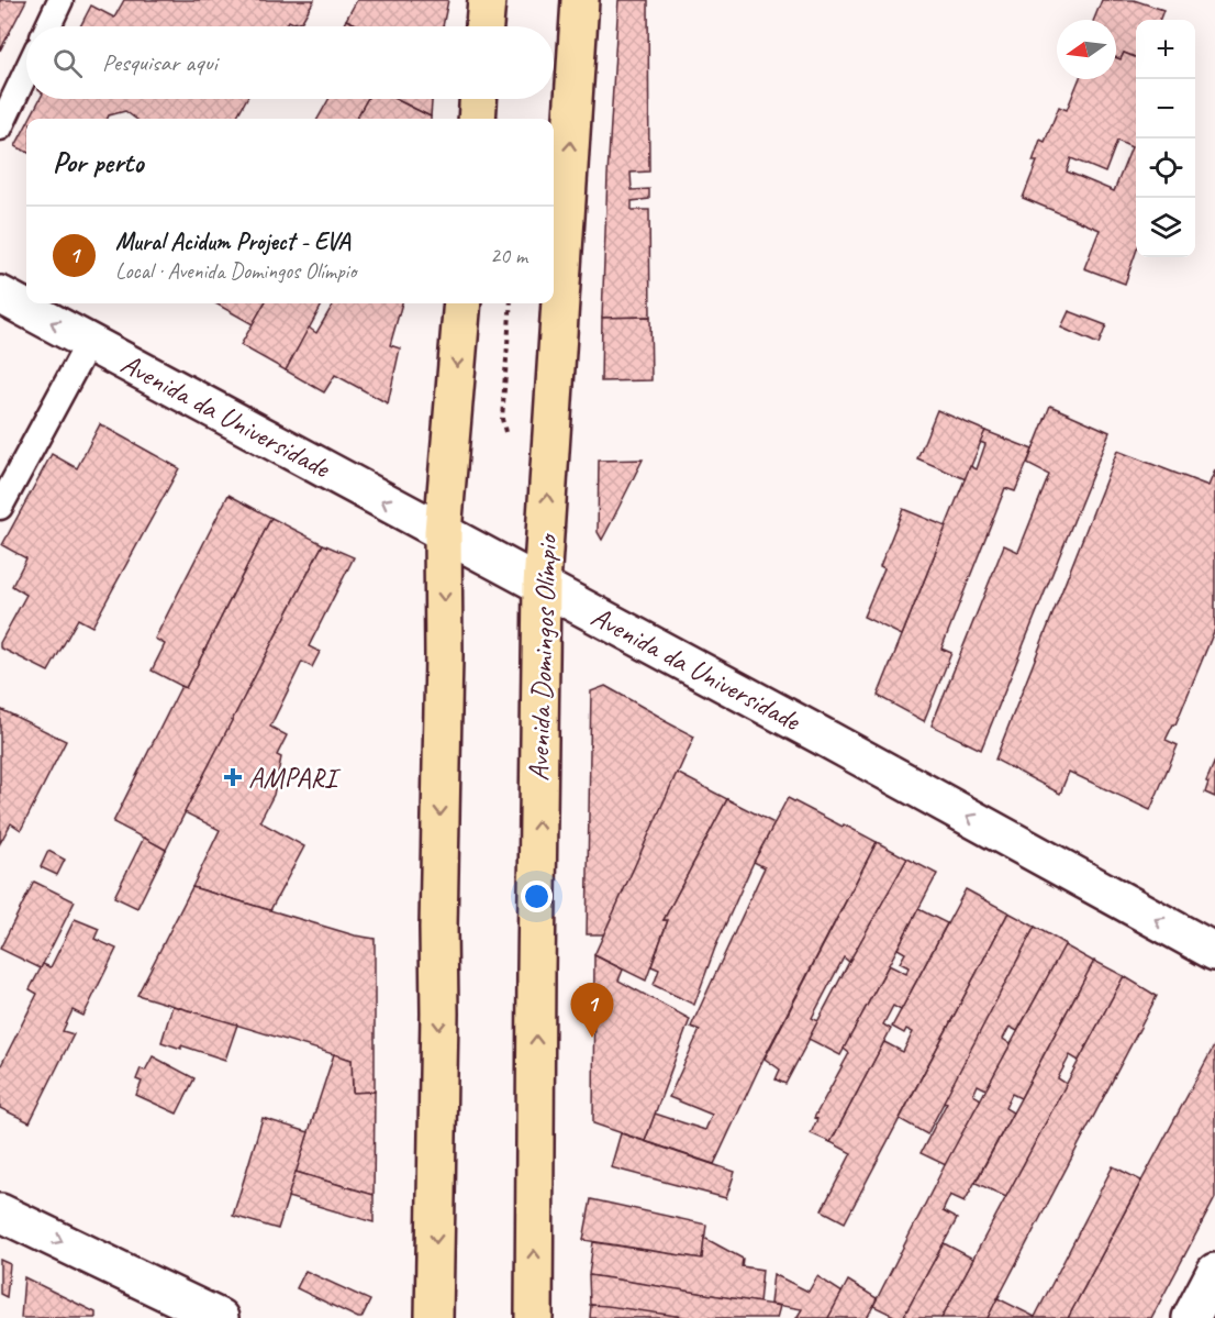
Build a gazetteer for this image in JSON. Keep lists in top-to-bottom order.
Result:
{
  "streets": {
    "main road": ["Avenida da Universidade", "Avenida Domingos Olímpio"]
  },
  "crossings": [
    ["Avenida da Universidade", "Avenida Domingos Olímpio"]
  ],
  "one_way": ["Avenida da Universidade"],
  "places": {
    "health": ["AMPARI"]
  },
  "north": "left",
  "page": {
    "map_buttons": ["+", "−"],
    "search": "Pesquisar aqui",
    "heading": "Por perto",
    "list": [
      {
        "mark": "1",
        "name": "Mural Acidum Project - EVA",
        "note": "Local · Avenida Domingos Olímpio",
        "value": "20 m"
      }
    ],
    "pins": "1"
  }
}
